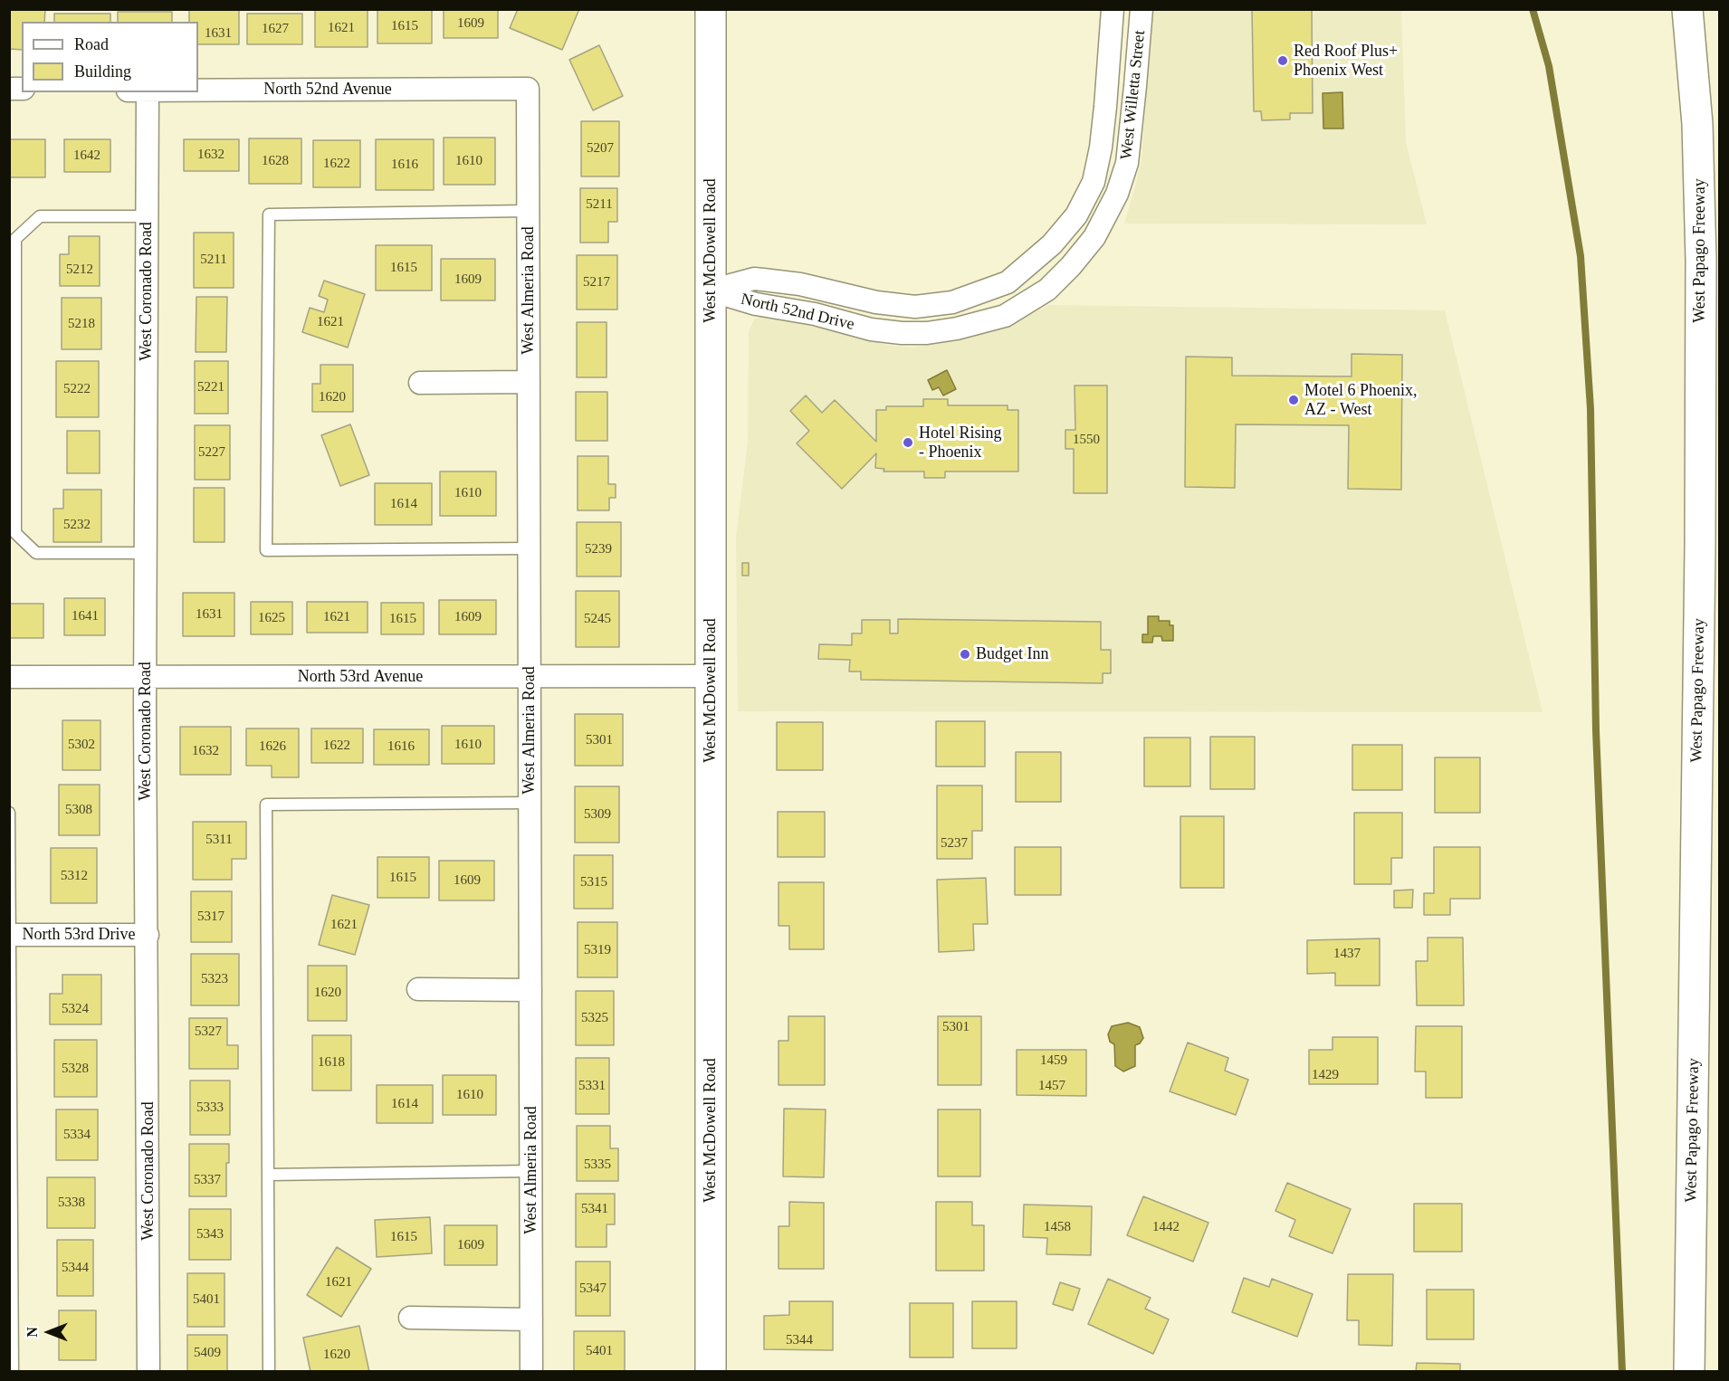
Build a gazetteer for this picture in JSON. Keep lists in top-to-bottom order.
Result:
{
  "streets": {
    "main road": ["West McDowell Road", "West Papago Freeway"],
    "street": [
      "North 52nd Avenue",
      "West Willetta Street",
      "West Almeria Road",
      "West Coronado Road",
      "North 52nd Drive",
      "North 53rd Avenue",
      "North 53rd Drive"
    ]
  },
  "crossings": [
    ["North 52nd Avenue", "West Almeria Road"],
    ["West Willetta Street", "North 52nd Drive"],
    ["West McDowell Road", "North 52nd Drive"],
    ["West McDowell Road", "North 53rd Avenue"],
    ["West Almeria Road", "North 53rd Avenue"],
    ["West Coronado Road", "North 53rd Avenue"],
    ["West Coronado Road", "North 53rd Drive"]
  ],
  "places": [
    "Red Roof Plus+ Phoenix West",
    "Motel 6 Phoenix, AZ - West",
    "Hotel Rising - Phoenix",
    "Budget Inn"
  ],
  "house_numbers": [
    "1609",
    "1615",
    "1621",
    "1627",
    "1631",
    "5207",
    "1632",
    "1642",
    "1628",
    "1610",
    "1622",
    "1616",
    "5211",
    "5211",
    "1615",
    "5212",
    "1609",
    "5217",
    "1621",
    "5218",
    "5221",
    "5222",
    "1620",
    "1550",
    "5227",
    "1610",
    "1614",
    "5232",
    "5239",
    "1631",
    "1641",
    "1621",
    "1609",
    "1625",
    "1615",
    "5245",
    "5301",
    "5302",
    "1610",
    "1622",
    "1626",
    "1616",
    "1632",
    "5308",
    "5309",
    "5311",
    "5237",
    "5312",
    "1615",
    "1609",
    "5315",
    "5317",
    "1621",
    "5319",
    "1437",
    "5323",
    "1620",
    "5324",
    "5325",
    "5301",
    "5327",
    "1459",
    "1618",
    "5328",
    "1429",
    "5331",
    "1457",
    "1610",
    "1614",
    "5333",
    "5334",
    "5335",
    "5337",
    "5338",
    "5341",
    "1458",
    "1442",
    "5343",
    "1615",
    "1609",
    "5344",
    "1621",
    "5347",
    "5401",
    "5344",
    "5401",
    "5409",
    "1620"
  ],
  "legend": ["Road", "Building"],
  "north": "left"
}
